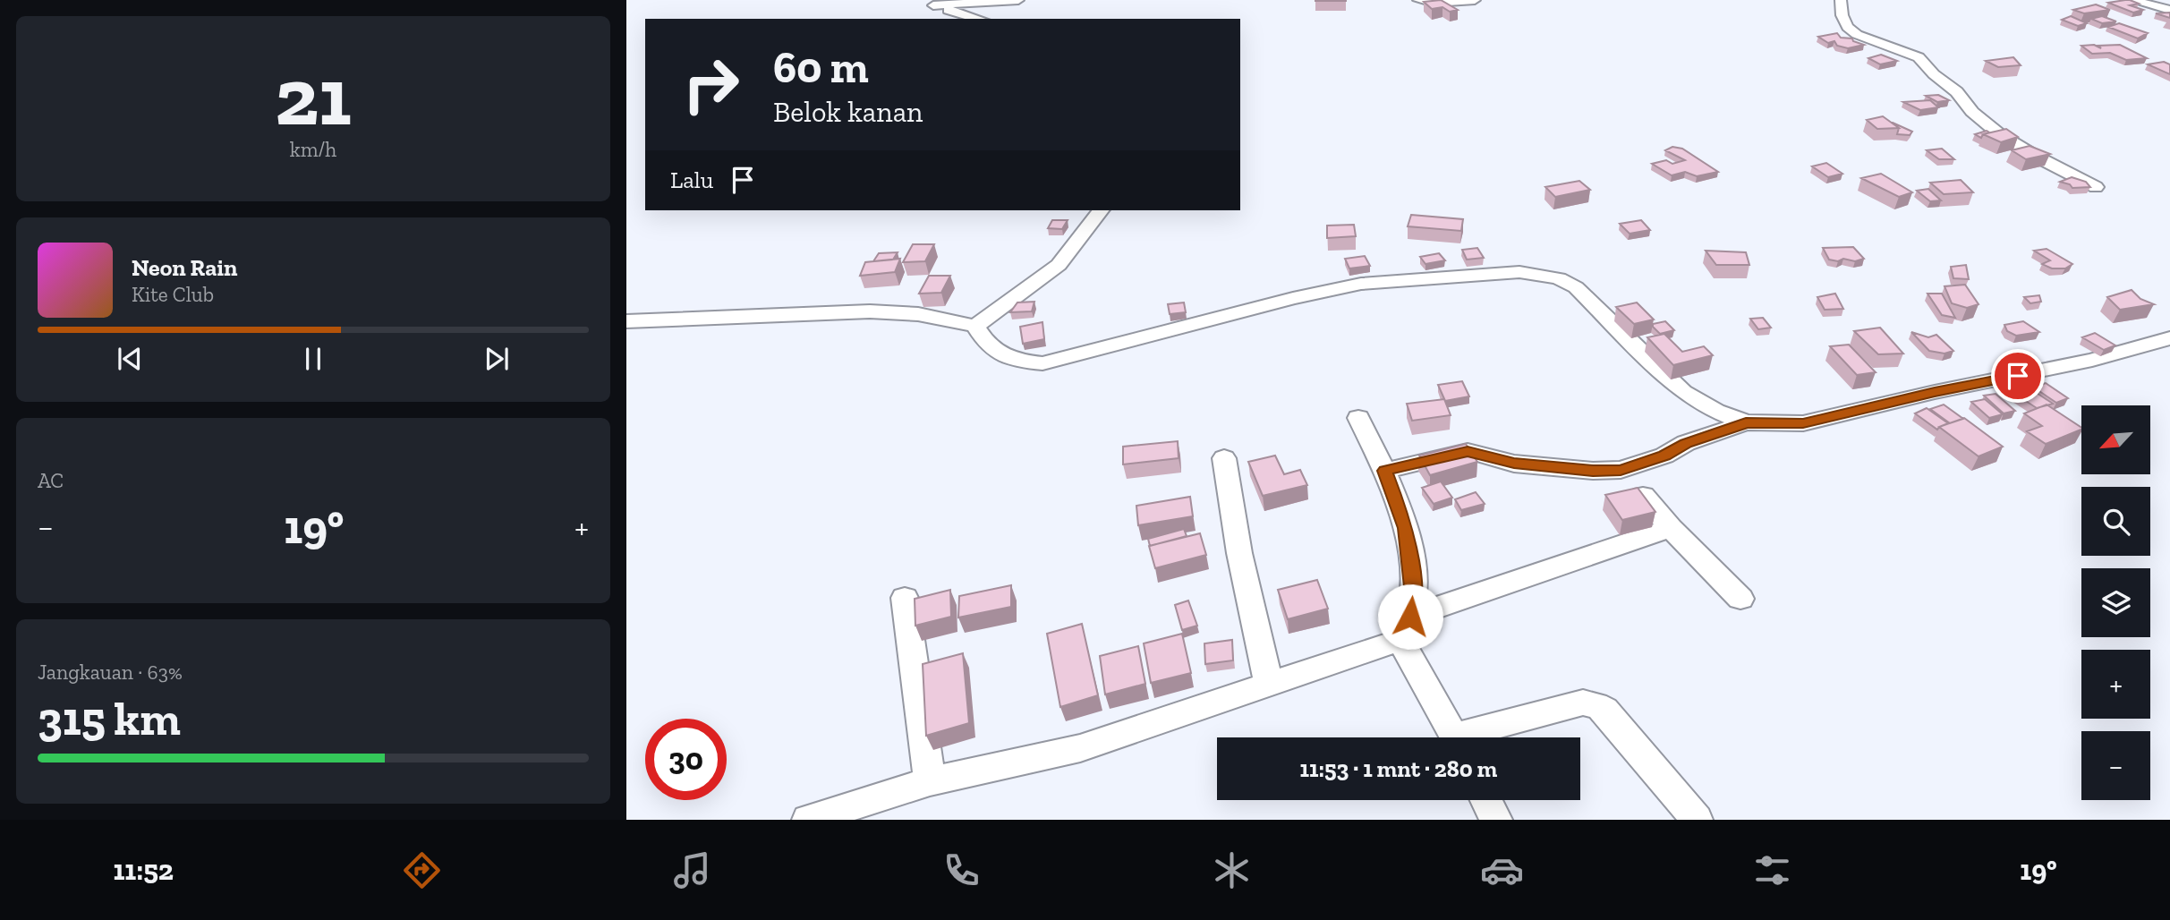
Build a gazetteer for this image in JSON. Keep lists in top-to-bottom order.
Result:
{
  "north": "bottom left",
  "page": {
    "tile": [
      ["21", "km/h"],
      "AC",
      ["Jangkauan · 63%", "315 km"]
    ],
    "turn": ["60 m", "Belok kanan"],
    "then": "Lalu",
    "song": ["Neon Rain", "Kite Club"],
    "map_buttons": ["+", "−"],
    "heat": ["−", "19°", "+"],
    "limit": "30",
    "trip": "11:53 · 1 mnt · 280 m",
    "tabs": ["11:52", "19°"]
  }
}
